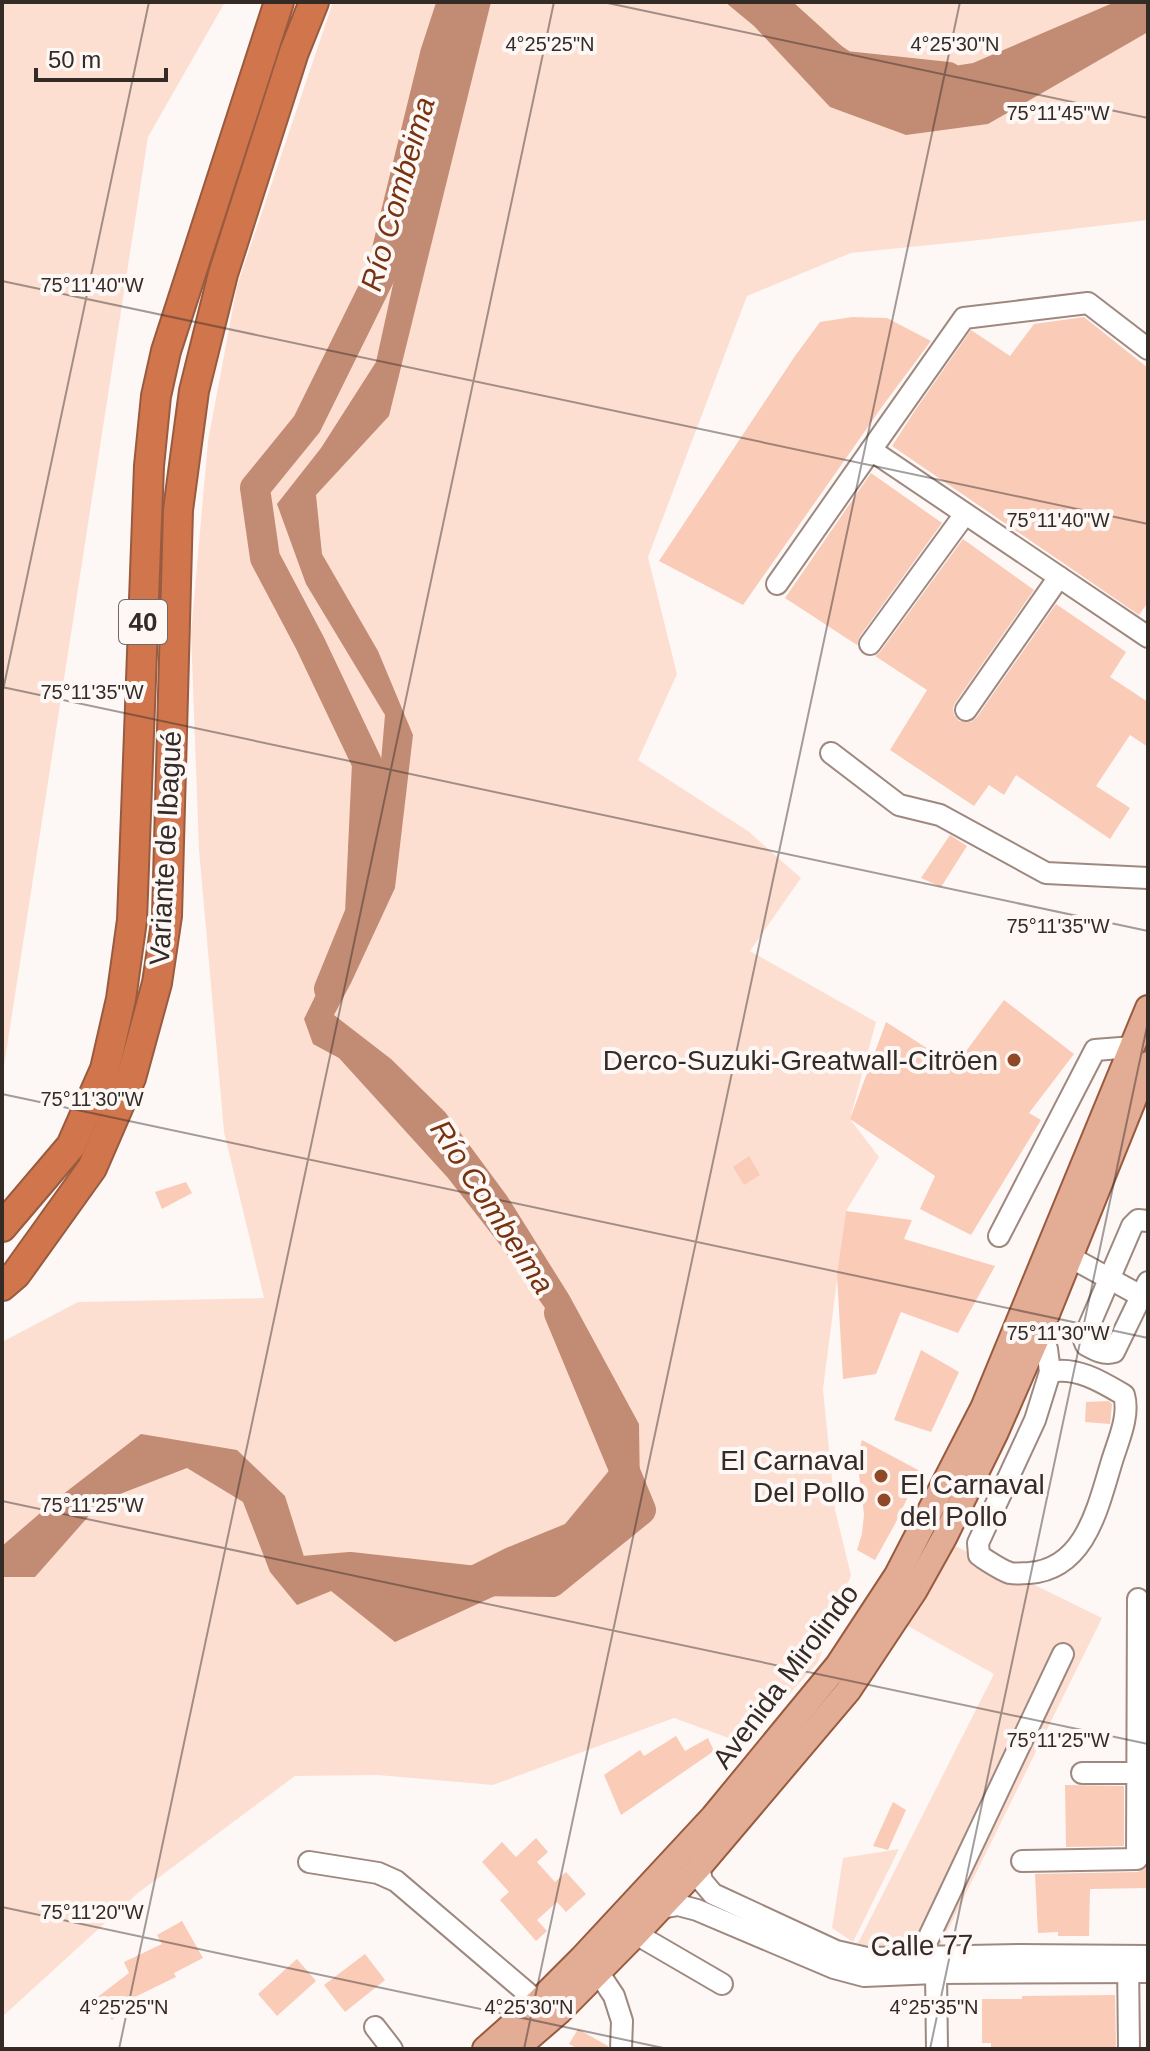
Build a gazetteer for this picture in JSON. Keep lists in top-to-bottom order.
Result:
{
  "streets": {
    "highway": ["40", "Variante de Ibagué"],
    "main road": ["Avenida Mirolindo"],
    "street": ["Calle 77"]
  },
  "crossings": [
    ["Avenida Mirolindo", "Calle 77"]
  ],
  "water": ["Río Combeima"],
  "places": ["Derco-Suzuki-Greatwall-Citröen", "El Carnaval Del Pollo", "El Carnaval del Pollo"],
  "scale_bar": "50 m",
  "coordinates": [
    "4°25'25\"N",
    "4°25'30\"N",
    "75°11'45\"W",
    "75°11'40\"W",
    "75°11'35\"W",
    "75°11'30\"W",
    "75°11'25\"W",
    "75°11'20\"W",
    "4°25'35\"N"
  ]
}
